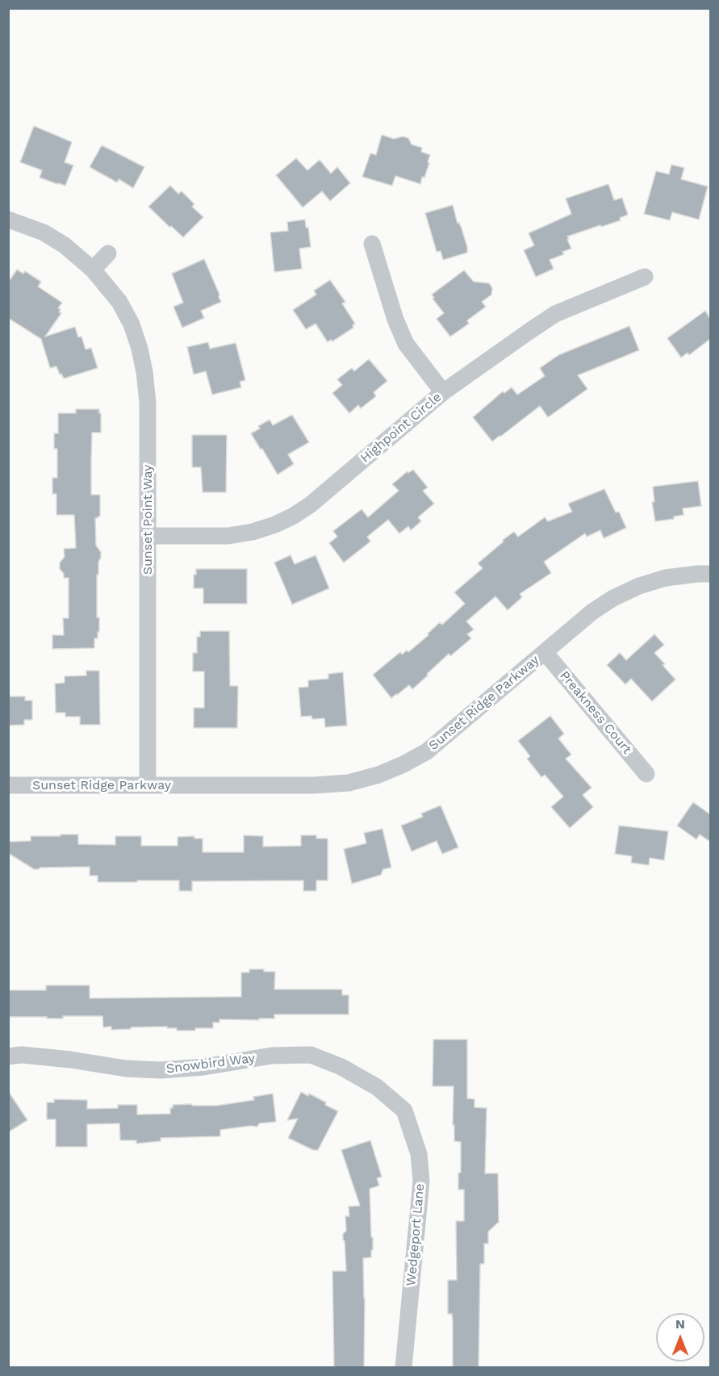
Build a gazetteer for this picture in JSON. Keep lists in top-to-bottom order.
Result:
{
  "streets": {
    "street": [
      "Highpoint Circle",
      "Sunset Point Way",
      "Sunset Ridge Parkway",
      "Preakness Court",
      "Snowbird Way",
      "Wedgeport Lane"
    ]
  },
  "crossings": [
    ["Highpoint Circle", "Sunset Point Way"],
    ["Sunset Point Way", "Sunset Ridge Parkway"],
    ["Sunset Ridge Parkway", "Preakness Court"],
    ["Snowbird Way", "Wedgeport Lane"]
  ],
  "north": "top"
}
